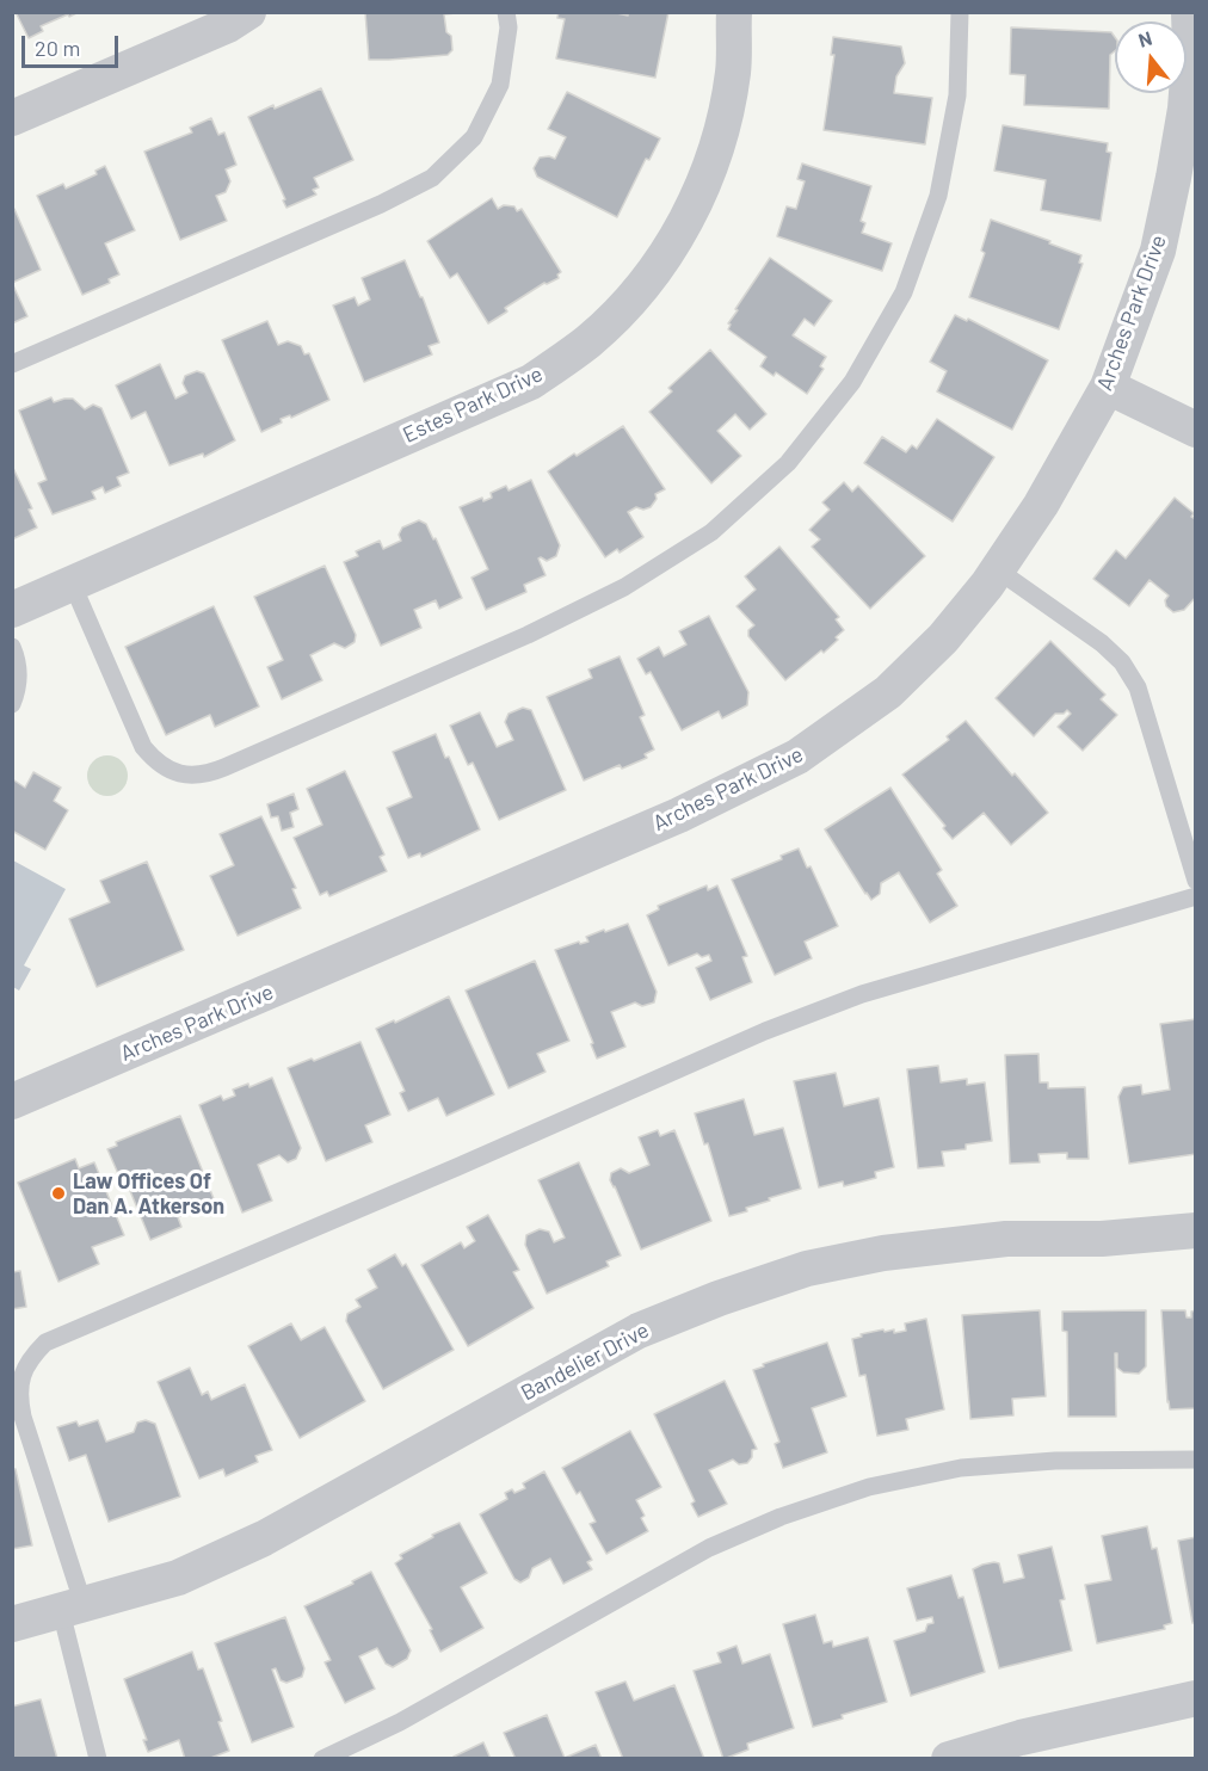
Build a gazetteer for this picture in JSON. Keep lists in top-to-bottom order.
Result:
{
  "streets": {
    "street": ["Arches Park Drive", "Estes Park Drive", "Bandelier Drive"]
  },
  "places": ["Law Offices Of Dan A. Atkerson"],
  "scale_bar": "20 m",
  "north": "top"
}
